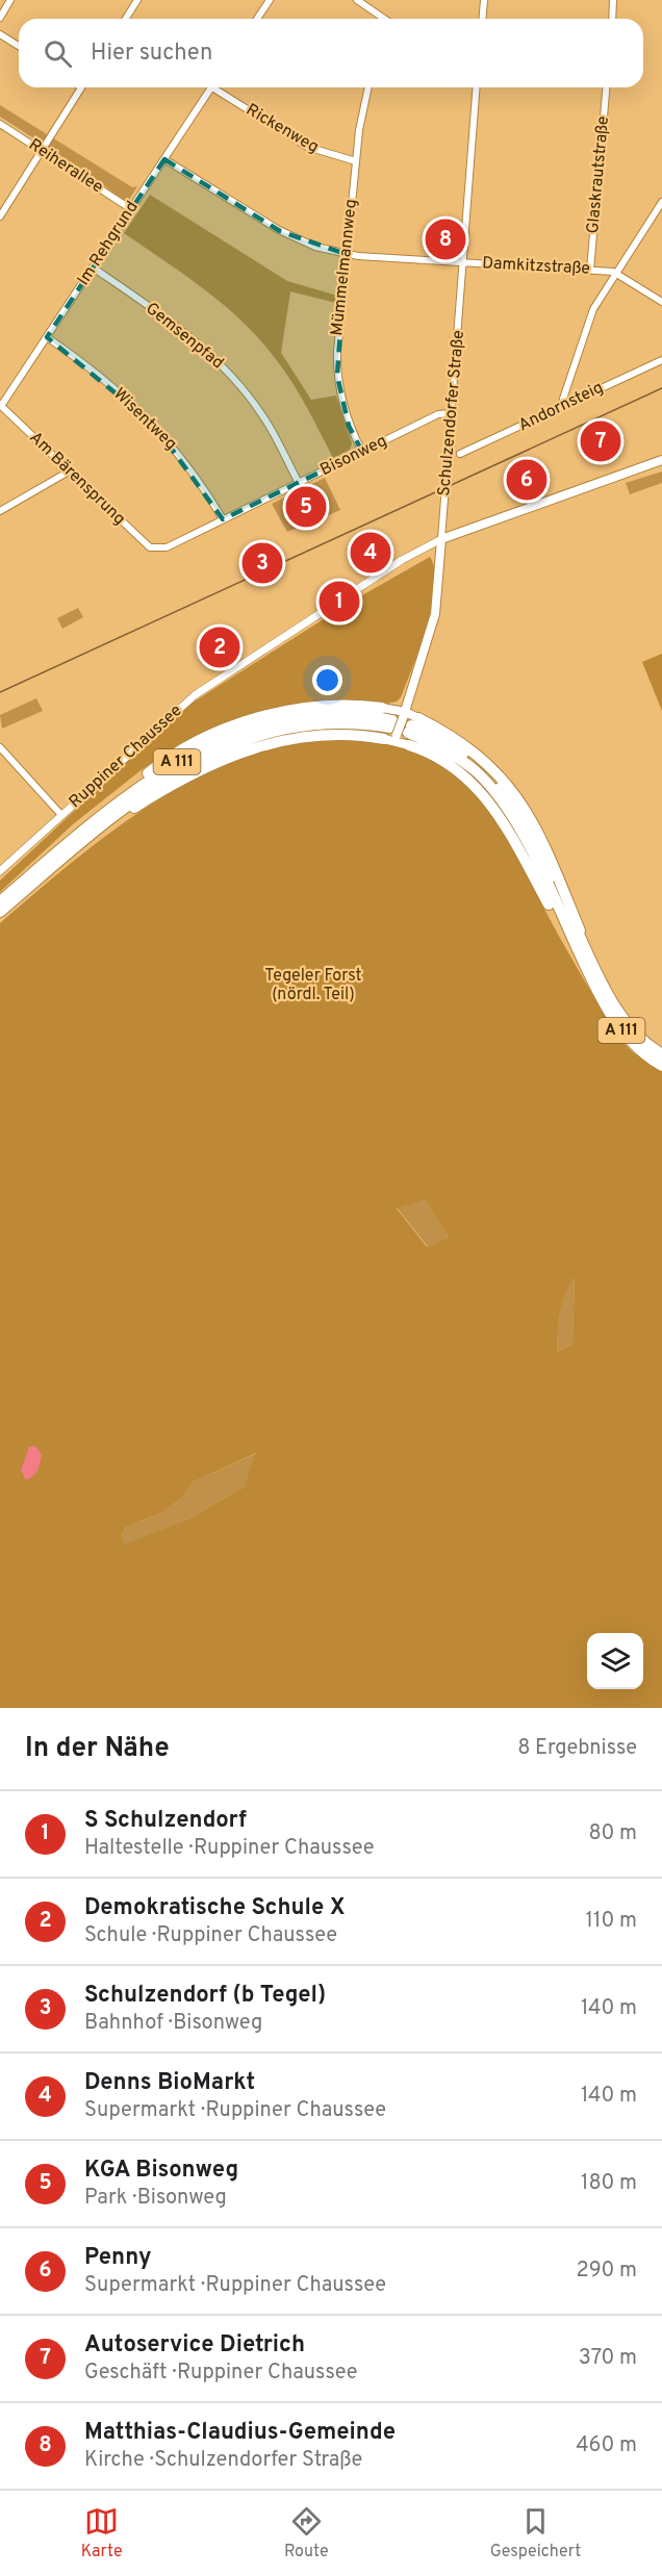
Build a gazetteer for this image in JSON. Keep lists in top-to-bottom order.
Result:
{
  "streets": {
    "highway": ["A 111"],
    "main road": ["Schulzendorfer Straße", "Ruppiner Chaussee"],
    "street": [
      "Rickenweg",
      "Reiherallee",
      "Glaskrautstraße",
      "Im Rehgrund",
      "Damkitzstraße",
      "Mümmelmannweg",
      "Gemsenpfad",
      "Andornsteig",
      "Wisentweg",
      "Bisonweg",
      "Am Bärensprung"
    ]
  },
  "crossings": [
    ["Rickenweg", "Mümmelmannweg"],
    ["Reiherallee", "Im Rehgrund"],
    ["Glaskrautstraße", "Damkitzstraße"],
    ["Im Rehgrund", "Damkitzstraße"],
    ["Im Rehgrund", "Gemsenpfad"],
    ["Im Rehgrund", "Wisentweg"],
    ["Im Rehgrund", "Am Bärensprung"],
    ["Damkitzstraße", "Mümmelmannweg"],
    ["Damkitzstraße", "Schulzendorfer Straße"],
    ["Mümmelmannweg", "Bisonweg"],
    ["Gemsenpfad", "Bisonweg"],
    ["Schulzendorfer Straße", "Bisonweg"],
    ["Schulzendorfer Straße", "Ruppiner Chaussee"],
    ["Schulzendorfer Straße", "A 111"],
    ["Wisentweg", "Bisonweg"],
    ["Bisonweg", "Am Bärensprung"]
  ],
  "parks": ["Tegeler Forst (nördl. Teil)"],
  "page": {
    "search": "Hier suchen",
    "pins": [
      "8",
      "7",
      "6",
      "5",
      "4",
      "3",
      "1",
      "2"
    ],
    "heading": ["In der Nähe", "8 Ergebnisse"],
    "list": [
      {
        "mark": "1",
        "name": "S Schulzendorf",
        "note": "Haltestelle · Ruppiner Chaussee",
        "value": "80 m"
      },
      {
        "mark": "2",
        "name": "Demokratische Schule X",
        "note": "Schule · Ruppiner Chaussee",
        "value": "110 m"
      },
      {
        "mark": "3",
        "name": "Schulzendorf (b Tegel)",
        "note": "Bahnhof · Bisonweg",
        "value": "140 m"
      },
      {
        "mark": "4",
        "name": "Denns BioMarkt",
        "note": "Supermarkt · Ruppiner Chaussee",
        "value": "140 m"
      },
      {
        "mark": "5",
        "name": "KGA Bisonweg",
        "note": "Park · Bisonweg",
        "value": "180 m"
      },
      {
        "mark": "6",
        "name": "Penny",
        "note": "Supermarkt · Ruppiner Chaussee",
        "value": "290 m"
      },
      {
        "mark": "7",
        "name": "Autoservice Dietrich",
        "note": "Geschäft · Ruppiner Chaussee",
        "value": "370 m"
      },
      {
        "mark": "8",
        "name": "Matthias-Claudius-Gemeinde",
        "note": "Kirche · Schulzendorfer Straße",
        "value": "460 m"
      }
    ],
    "nav": ["Karte", "Route", "Gespeichert"]
  }
}
